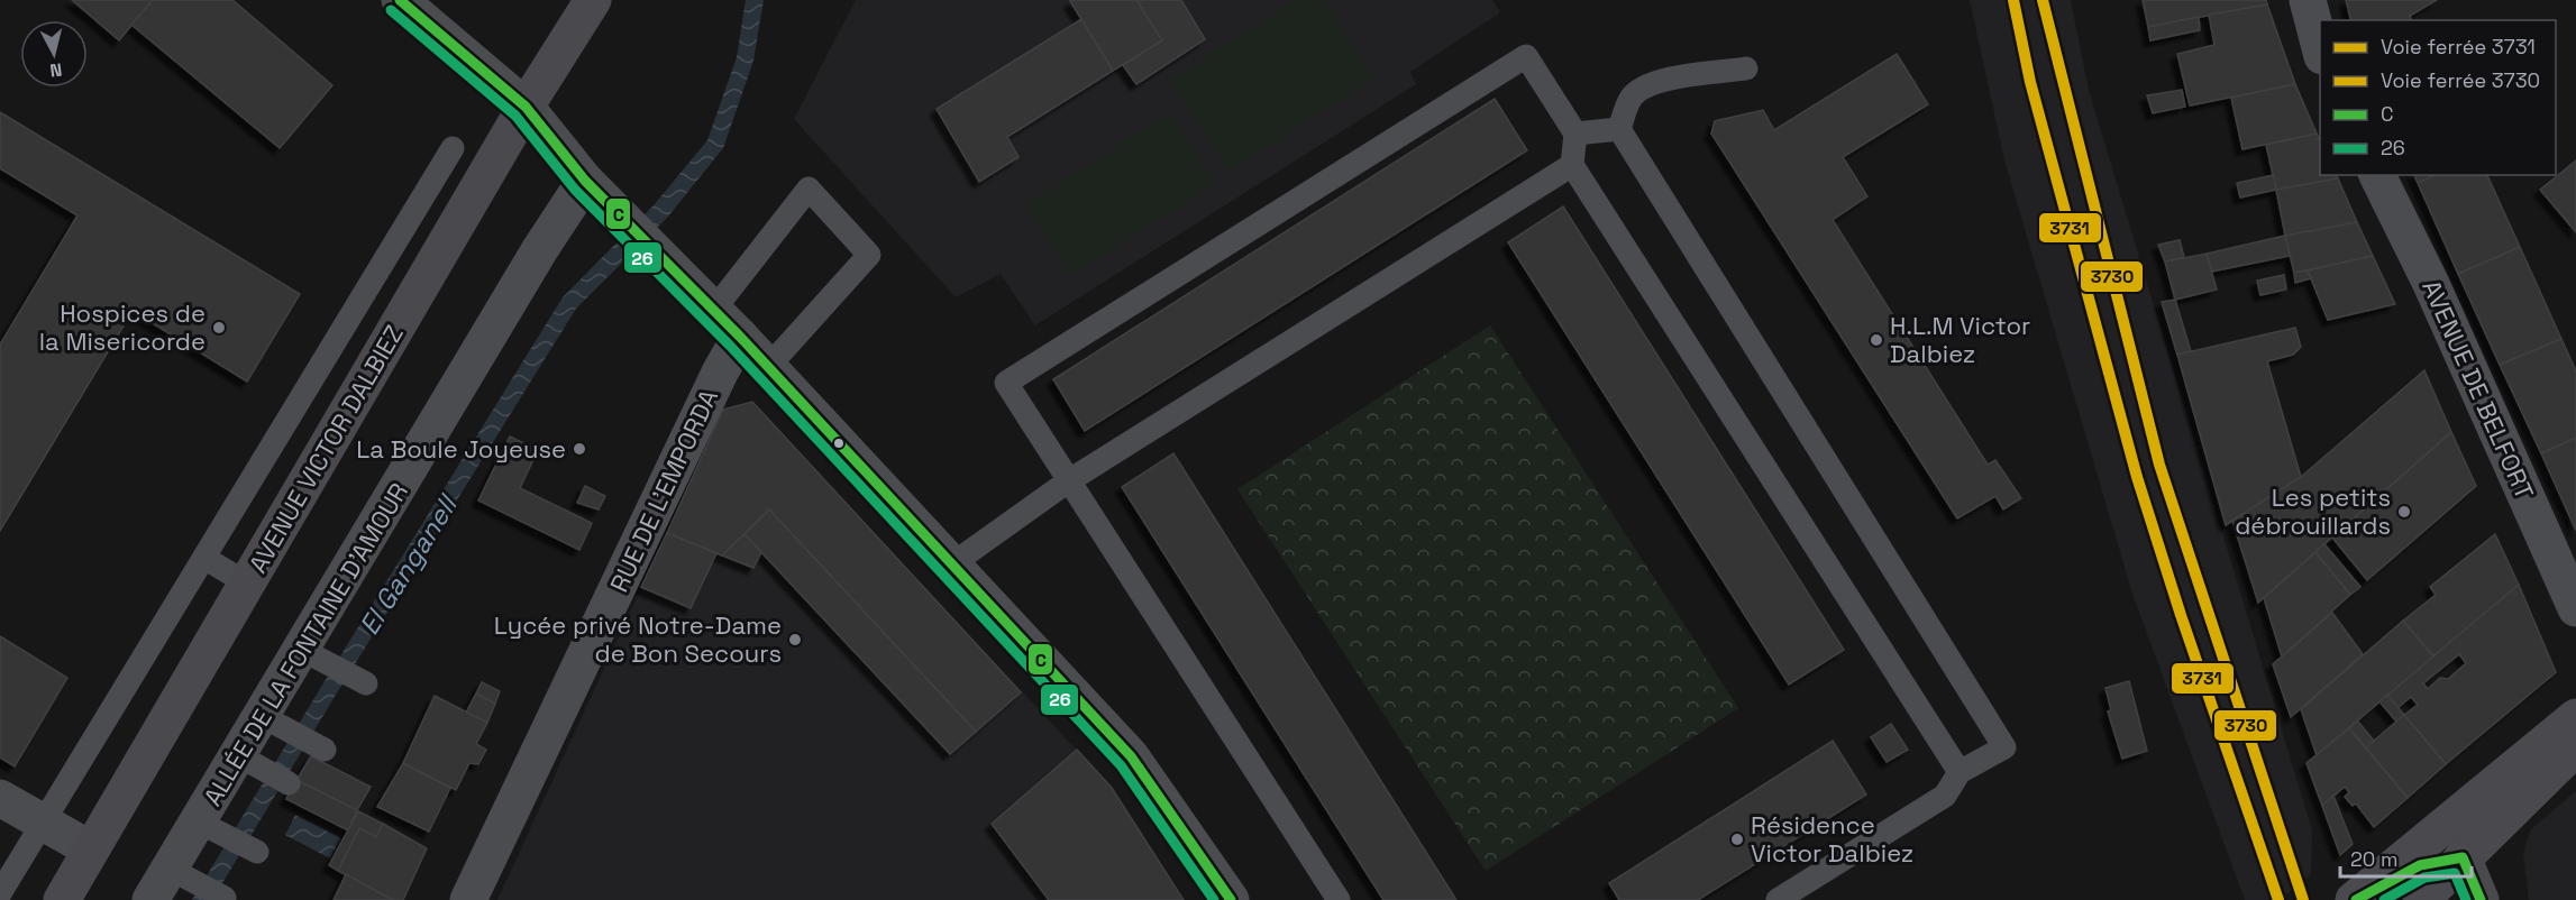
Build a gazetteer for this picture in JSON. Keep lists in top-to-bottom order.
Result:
{
  "streets": {
    "street": [
      "AVENUE DE BELFORT",
      "AVENUE VICTOR DALBIEZ",
      "RUE DE L'EMPORDA",
      "ALLÉE DE LA FONTAINE D'AMOUR"
    ]
  },
  "water": ["El Ganganell"],
  "places": [
    "Hospices de la Misericorde",
    "H.L.M Victor Dalbiez",
    "La Boule Joyeuse",
    "Les petits débrouillards",
    "Lycée privé Notre-Dame de Bon Secours",
    "Résidence Victor Dalbiez"
  ],
  "lines": [
    "rail line 3731",
    "rail line 3730",
    "transit line C",
    "transit line 26"
  ],
  "legend": [
    "Voie ferrée 3731",
    "Voie ferrée 3730",
    "C",
    "26"
  ],
  "scale_bar": "20 m",
  "north": "bottom"
}
